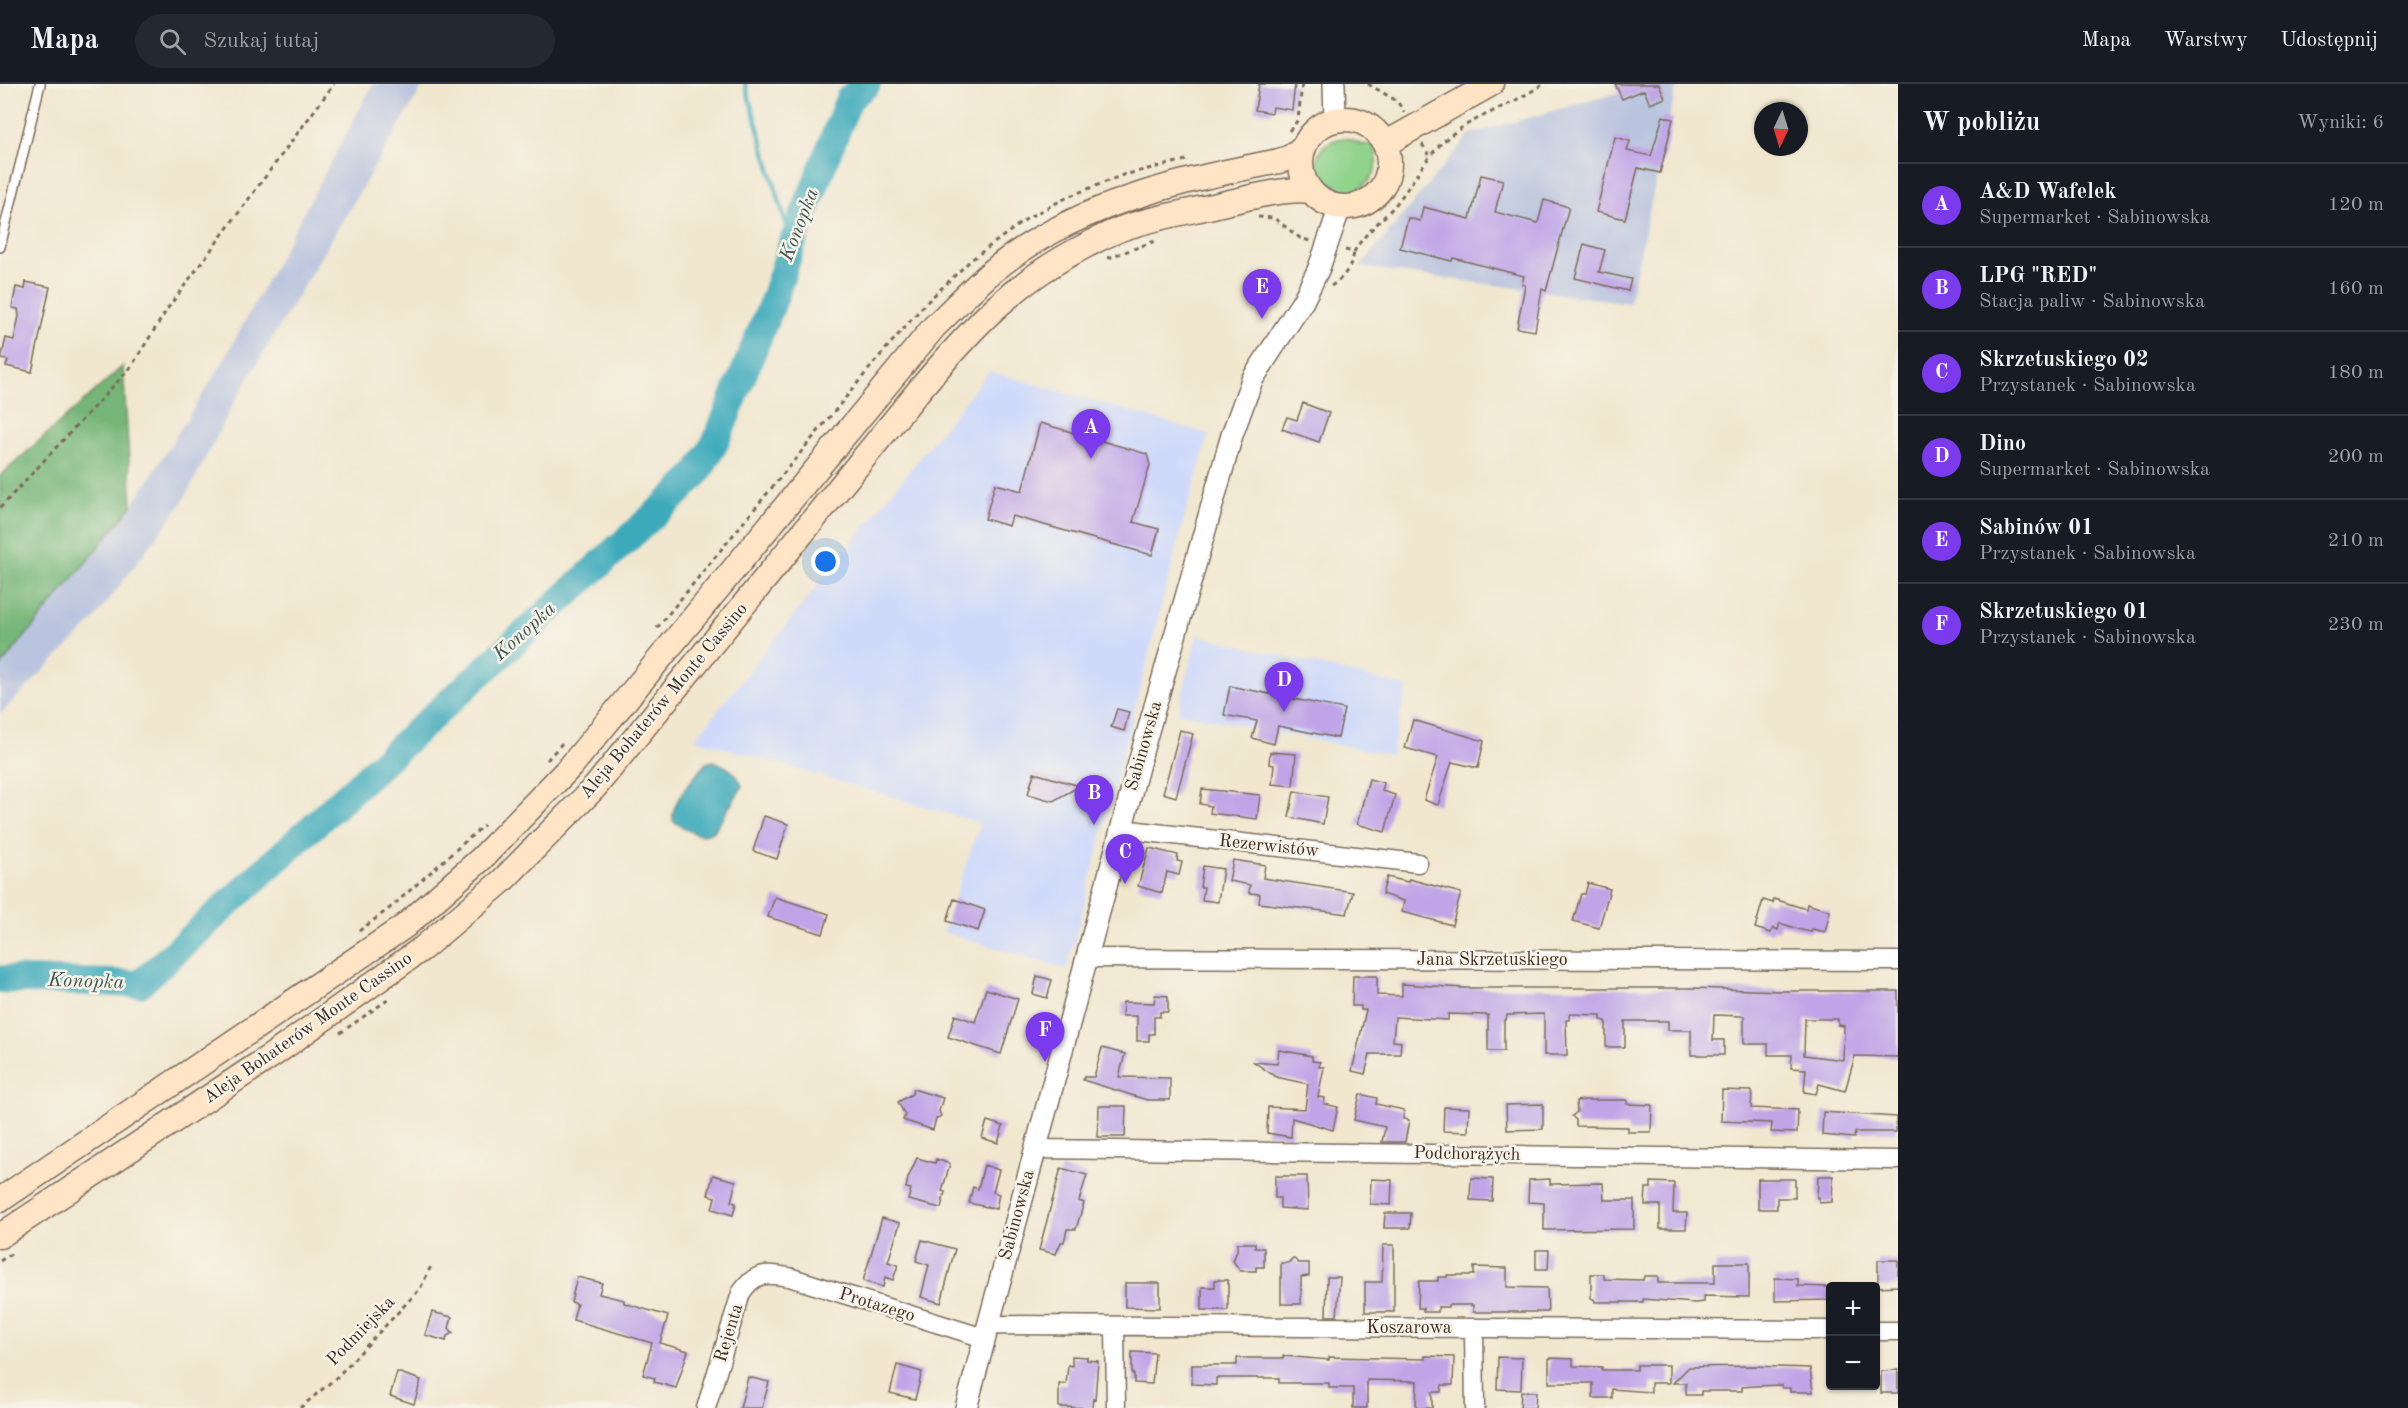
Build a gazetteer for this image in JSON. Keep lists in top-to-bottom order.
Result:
{
  "streets": {
    "main road": ["Aleja Bohaterów Monte Cassino"],
    "street": [
      "Sabinowska",
      "Rezerwistów",
      "Jana Skrzetuskiego",
      "Podchorążych",
      "Protazego",
      "Koszarowa",
      "Rejenta"
    ],
    "path": ["Podmiejska"]
  },
  "crossings": [
    ["Aleja Bohaterów Monte Cassino", "Sabinowska"],
    ["Sabinowska", "Rezerwistów"],
    ["Sabinowska", "Jana Skrzetuskiego"],
    ["Sabinowska", "Podchorążych"],
    ["Sabinowska", "Protazego"],
    ["Sabinowska", "Koszarowa"],
    ["Protazego", "Koszarowa"],
    ["Protazego", "Rejenta"]
  ],
  "water": ["Konopka"],
  "north": "bottom",
  "page": {
    "header": "Mapa",
    "search": "Szukaj tutaj",
    "nav": ["Mapa", "Warstwy", "Udostępnij"],
    "heading": ["W pobliżu", "Wyniki: 6"],
    "list": [
      {
        "mark": "A",
        "name": "A&D Wafelek",
        "note": "Supermarket · Sabinowska",
        "value": "120 m"
      },
      {
        "mark": "B",
        "name": "LPG \"RED\"",
        "note": "Stacja paliw · Sabinowska",
        "value": "160 m"
      },
      {
        "mark": "C",
        "name": "Skrzetuskiego 02",
        "note": "Przystanek · Sabinowska",
        "value": "180 m"
      },
      {
        "mark": "D",
        "name": "Dino",
        "note": "Supermarket · Sabinowska",
        "value": "200 m"
      },
      {
        "mark": "E",
        "name": "Sabinów 01",
        "note": "Przystanek · Sabinowska",
        "value": "210 m"
      },
      {
        "mark": "F",
        "name": "Skrzetuskiego 01",
        "note": "Przystanek · Sabinowska",
        "value": "230 m"
      }
    ],
    "pins": [
      "E",
      "A",
      "D",
      "B",
      "C",
      "F"
    ],
    "map_buttons": ["+", "−"]
  }
}
